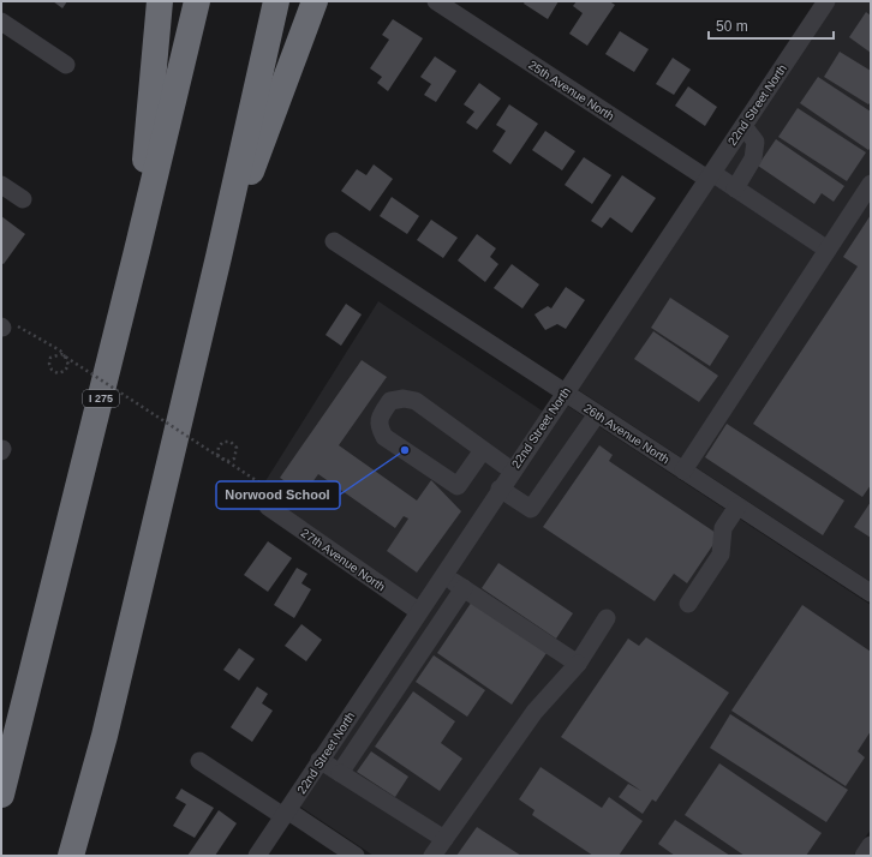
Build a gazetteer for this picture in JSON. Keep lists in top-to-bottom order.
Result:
{
  "streets": {
    "highway": ["I 275"],
    "street": [
      "25th Avenue North",
      "22nd Street North",
      "26th Avenue North",
      "27th Avenue North"
    ]
  },
  "crossings": [
    ["25th Avenue North", "22nd Street North"],
    ["22nd Street North", "26th Avenue North"],
    ["22nd Street North", "27th Avenue North"]
  ],
  "places": ["Norwood School"],
  "scale_bar": "50 m"
}
